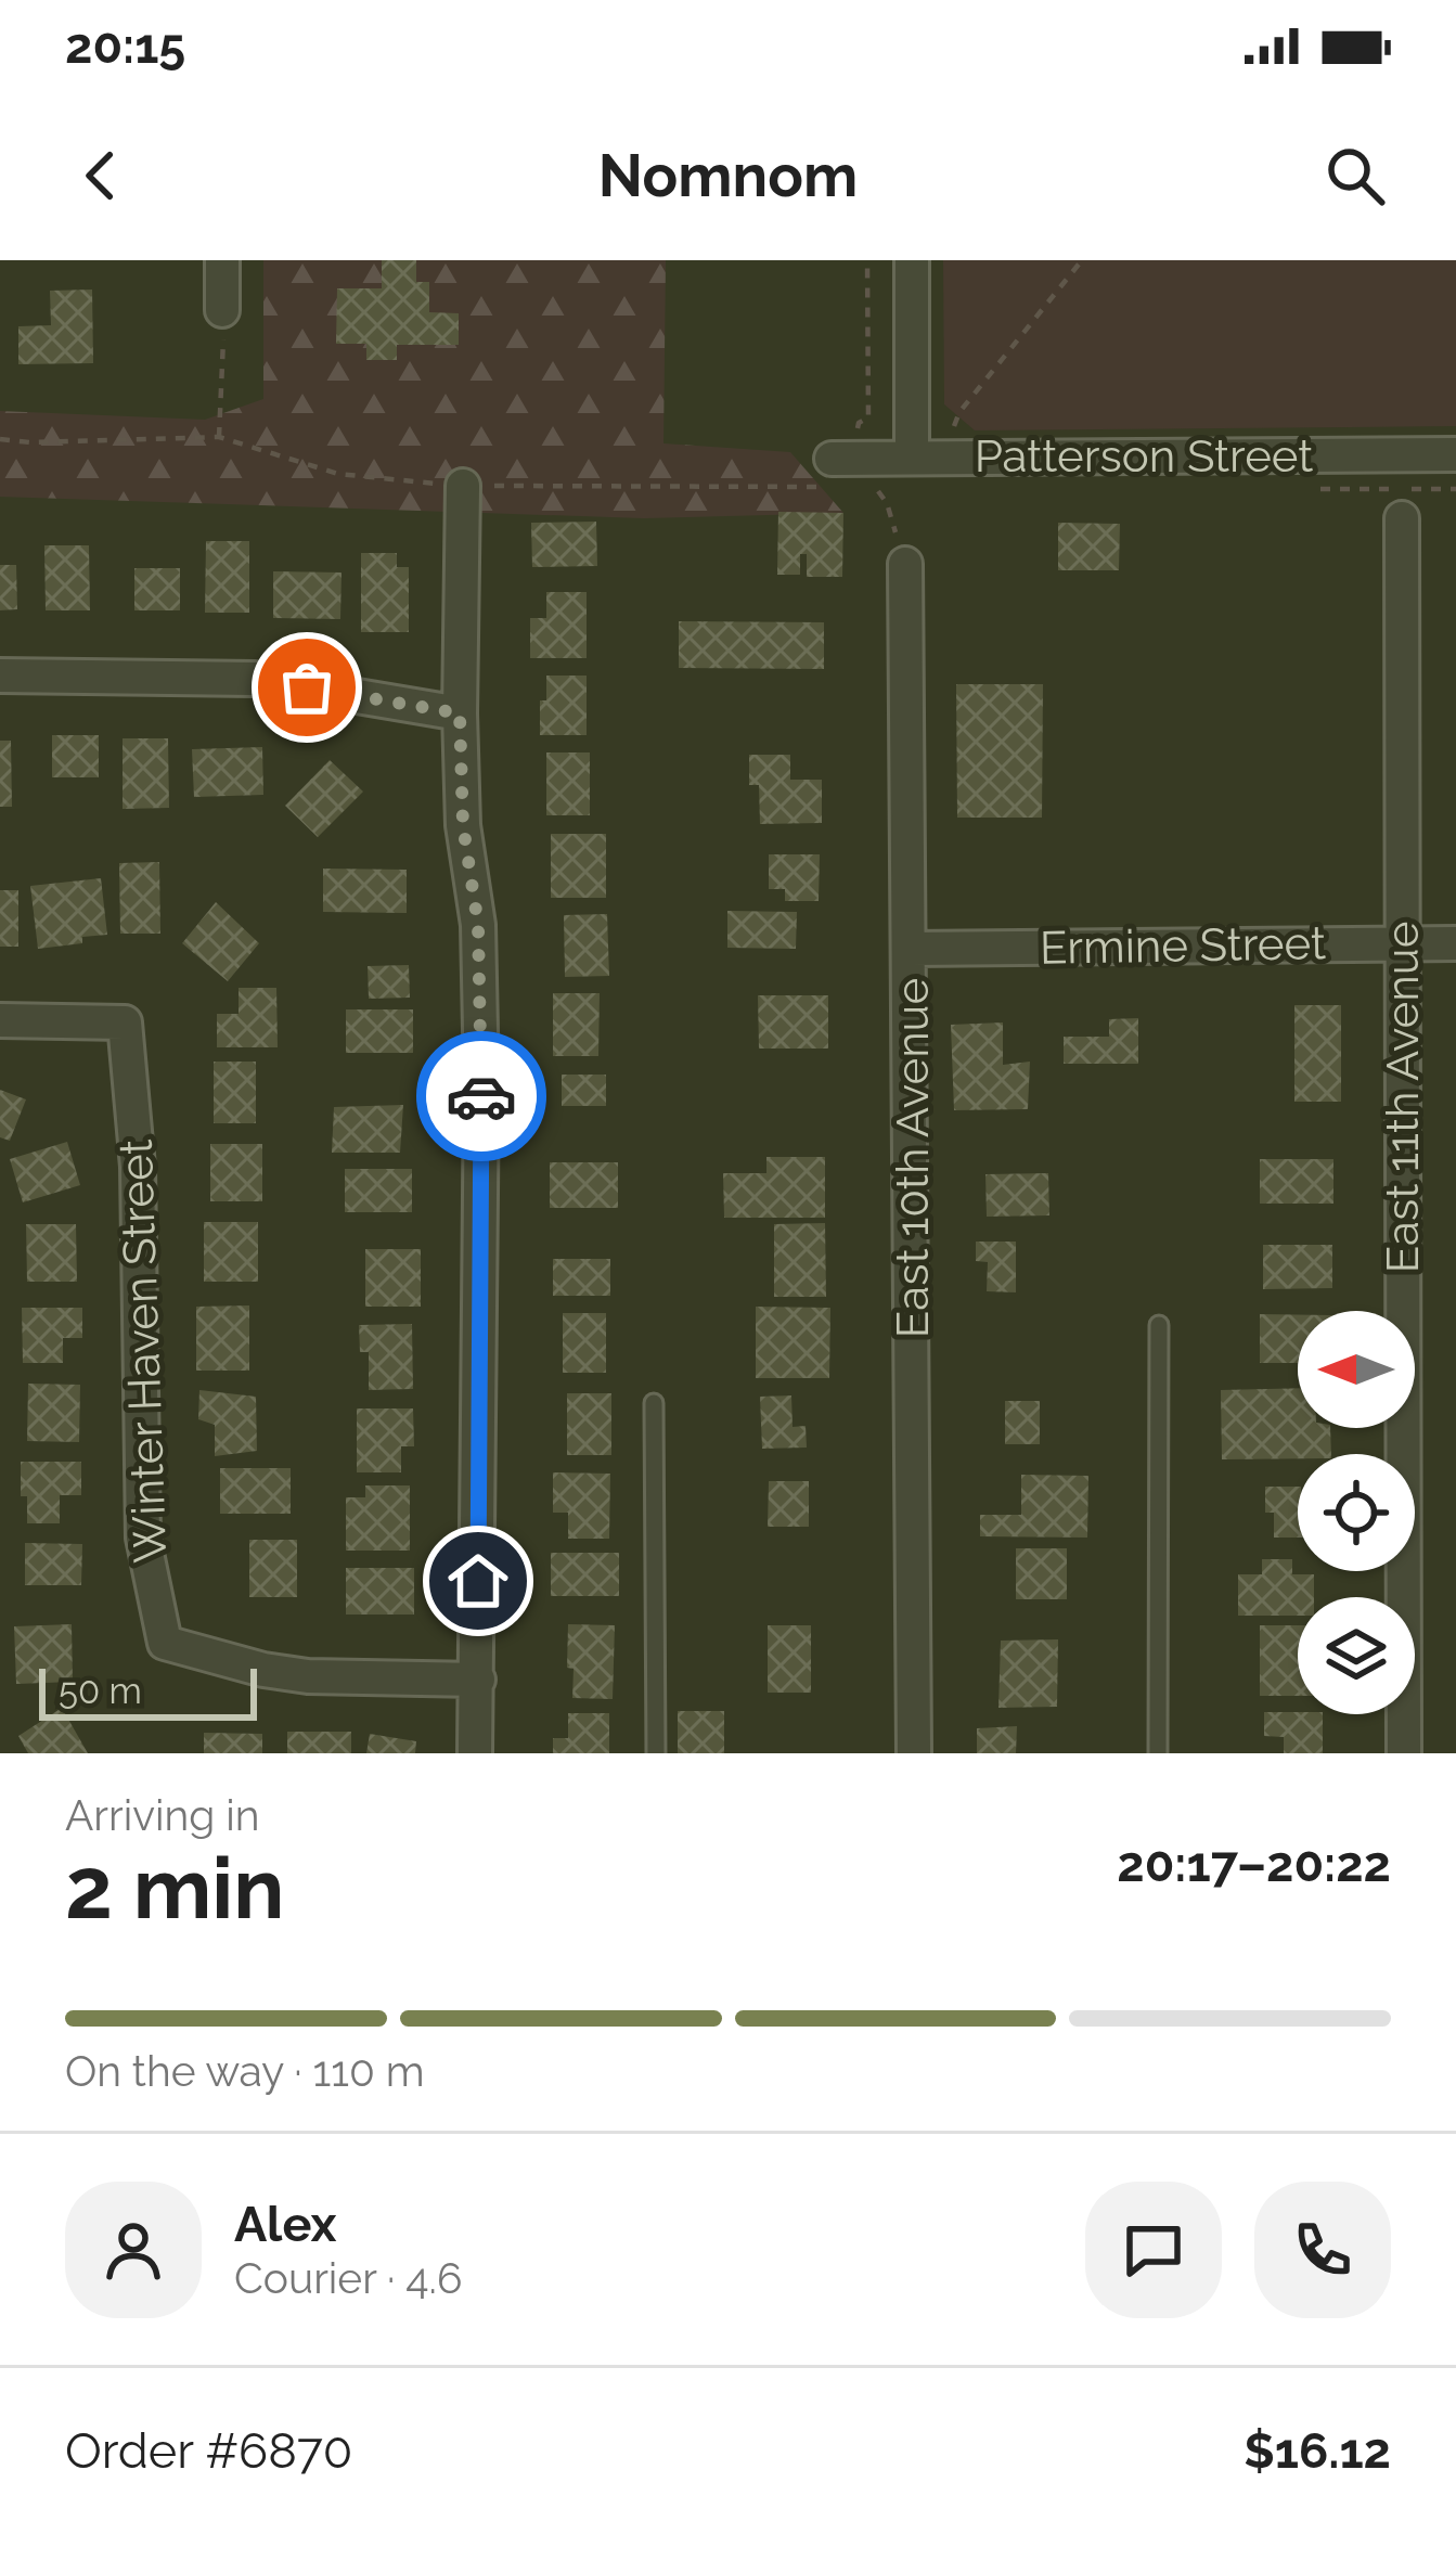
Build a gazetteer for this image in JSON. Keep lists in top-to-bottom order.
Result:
{
  "streets": {
    "street": [
      "Patterson Street",
      "Ermine Street",
      "East 11th Avenue",
      "East 10th Avenue",
      "Winter Haven Street"
    ]
  },
  "crossings": [
    ["Ermine Street", "East 11th Avenue"],
    ["Ermine Street", "East 10th Avenue"]
  ],
  "scale_bar": "50 m",
  "north": "left",
  "page": {
    "status": "20:15",
    "header": "Nomnom",
    "scale": "50 m",
    "heading": ["2 min", "Arriving in", "20:17–20:22"],
    "panel": [
      "Alex",
      "Courier · 4.6",
      "Order #6870",
      "$16.12"
    ],
    "bar": "On the way · 110 m"
  }
}
